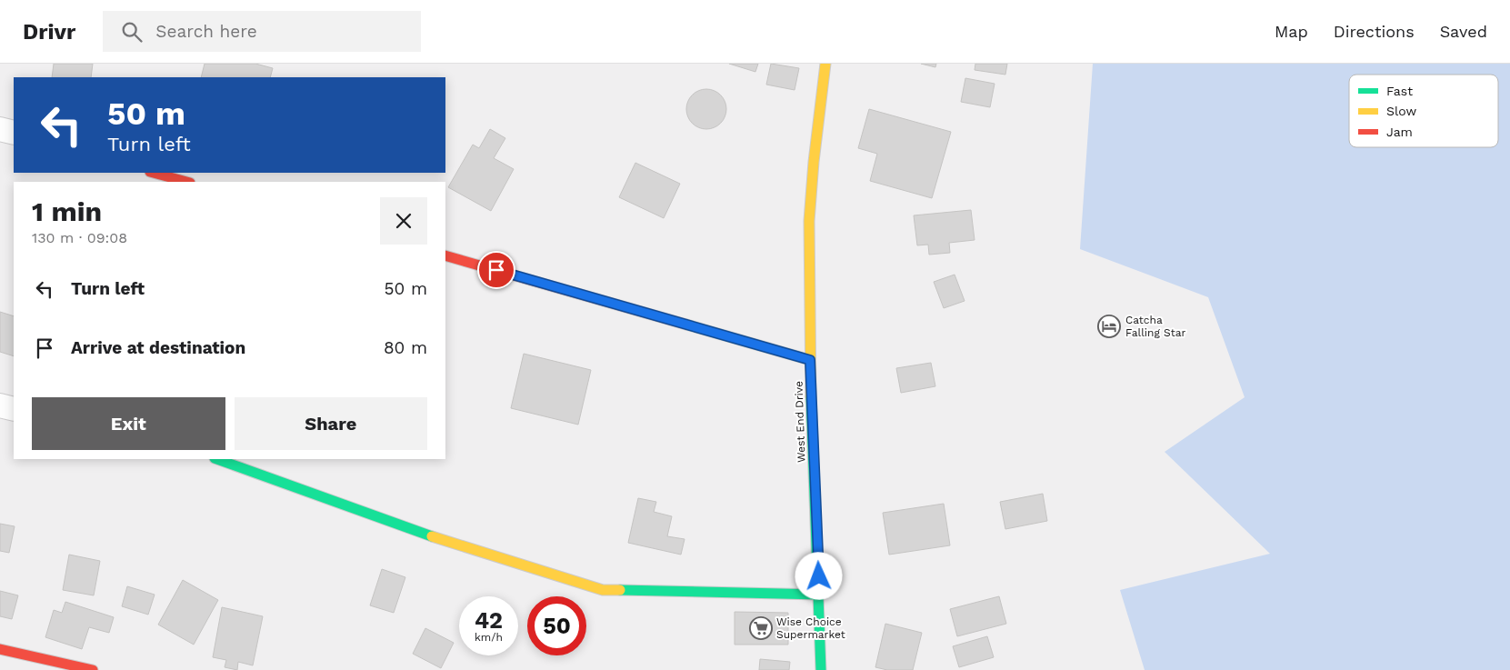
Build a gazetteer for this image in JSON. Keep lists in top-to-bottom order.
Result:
{
  "streets": {
    "street": ["West End Drive"]
  },
  "places": {
    "hotel": ["Catcha Falling Star"],
    "supermarket": ["Wise Choice Supermarket"]
  },
  "legend": ["Fast", "Slow", "Jam"],
  "page": {
    "header": "Drivr",
    "search": "Search here",
    "nav": ["Map", "Directions", "Saved"],
    "turn": ["50 m", "Turn left"],
    "heading": ["1 min", "130 m · 09:08"],
    "list": [
      {
        "name": "Turn left",
        "value": "50 m"
      },
      {
        "name": "Arrive at destination",
        "value": "80 m"
      }
    ],
    "buttons": ["Exit", "Share"],
    "speed": "42 km/h",
    "limit": "50"
  }
}
